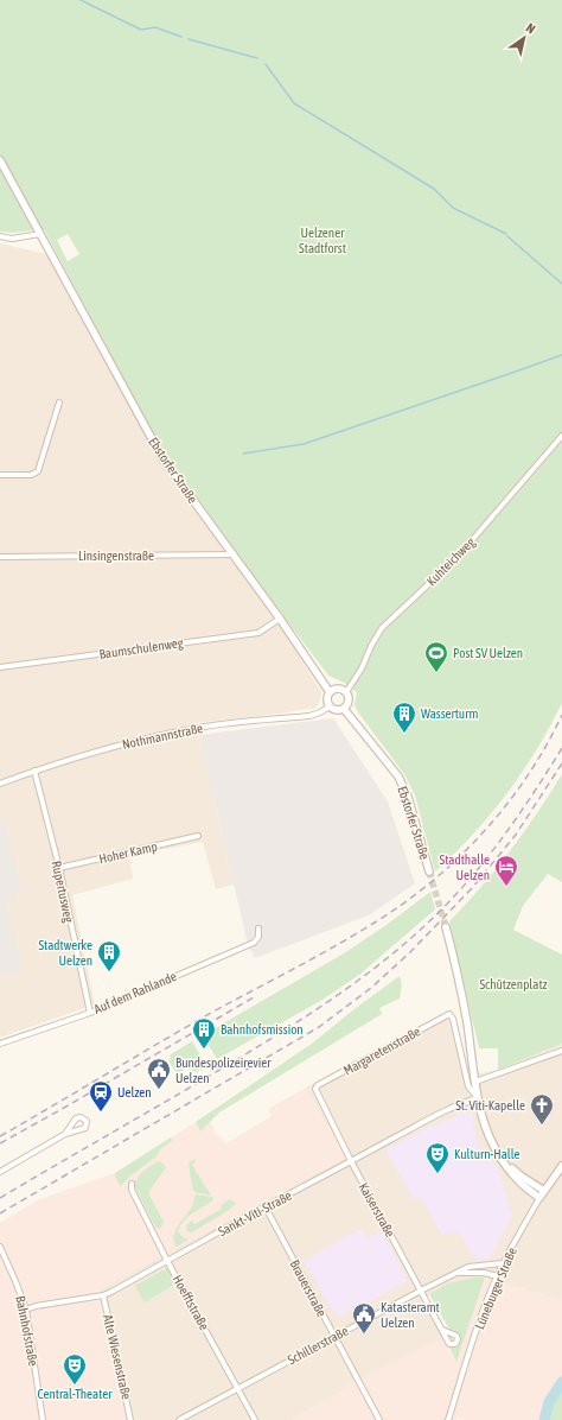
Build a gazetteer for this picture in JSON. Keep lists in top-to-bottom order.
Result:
{
  "streets": {
    "main road": ["Ebstorfer Straße", "Lüneburger Straße"],
    "street": [
      "Linsingenstraße",
      "Kuhteichweg",
      "Baumschulenweg",
      "Nothmannstraße",
      "Hoher Kamp",
      "Rupertusweg",
      "Auf dem Rahlande",
      "Margaretenstraße",
      "Kaiserstraße",
      "Sankt-Viti-Straße",
      "Brauerstraße",
      "Hoefftstraße",
      "Bahnhofstraße",
      "Schillerstraße",
      "Alte Wiesenstraße"
    ]
  },
  "crossings": [
    ["Ebstorfer Straße", "Linsingenstraße"],
    ["Ebstorfer Straße", "Kuhteichweg"],
    ["Ebstorfer Straße", "Baumschulenweg"],
    ["Ebstorfer Straße", "Nothmannstraße"],
    ["Kuhteichweg", "Nothmannstraße"],
    ["Nothmannstraße", "Rupertusweg"],
    ["Hoher Kamp", "Rupertusweg"],
    ["Rupertusweg", "Auf dem Rahlande"],
    ["Margaretenstraße", "Kaiserstraße"],
    ["Margaretenstraße", "Sankt-Viti-Straße"],
    ["Kaiserstraße", "Sankt-Viti-Straße"],
    ["Kaiserstraße", "Schillerstraße"],
    ["Sankt-Viti-Straße", "Brauerstraße"],
    ["Sankt-Viti-Straße", "Hoefftstraße"],
    ["Sankt-Viti-Straße", "Bahnhofstraße"],
    ["Sankt-Viti-Straße", "Alte Wiesenstraße"],
    ["Brauerstraße", "Schillerstraße"],
    ["Lüneburger Straße", "Schillerstraße"],
    ["Hoefftstraße", "Schillerstraße"]
  ],
  "parks": ["Uelzener Stadtforst", "Schützenplatz"],
  "places": {
    "sports": ["Post SV Uelzen"],
    "building": ["Wasserturm", "Stadtwerke Uelzen", "Bahnhofsmission"],
    "hotel": ["Stadthalle Uelzen"],
    "public building": ["Bundespolizeirevier Uelzen", "Katasteramt Uelzen"],
    "station": ["Uelzen"],
    "church": ["St. Viti-Kapelle"],
    "theatre": ["Kulturn-Halle", "Central-Theater"]
  },
  "north": "top right"
}
